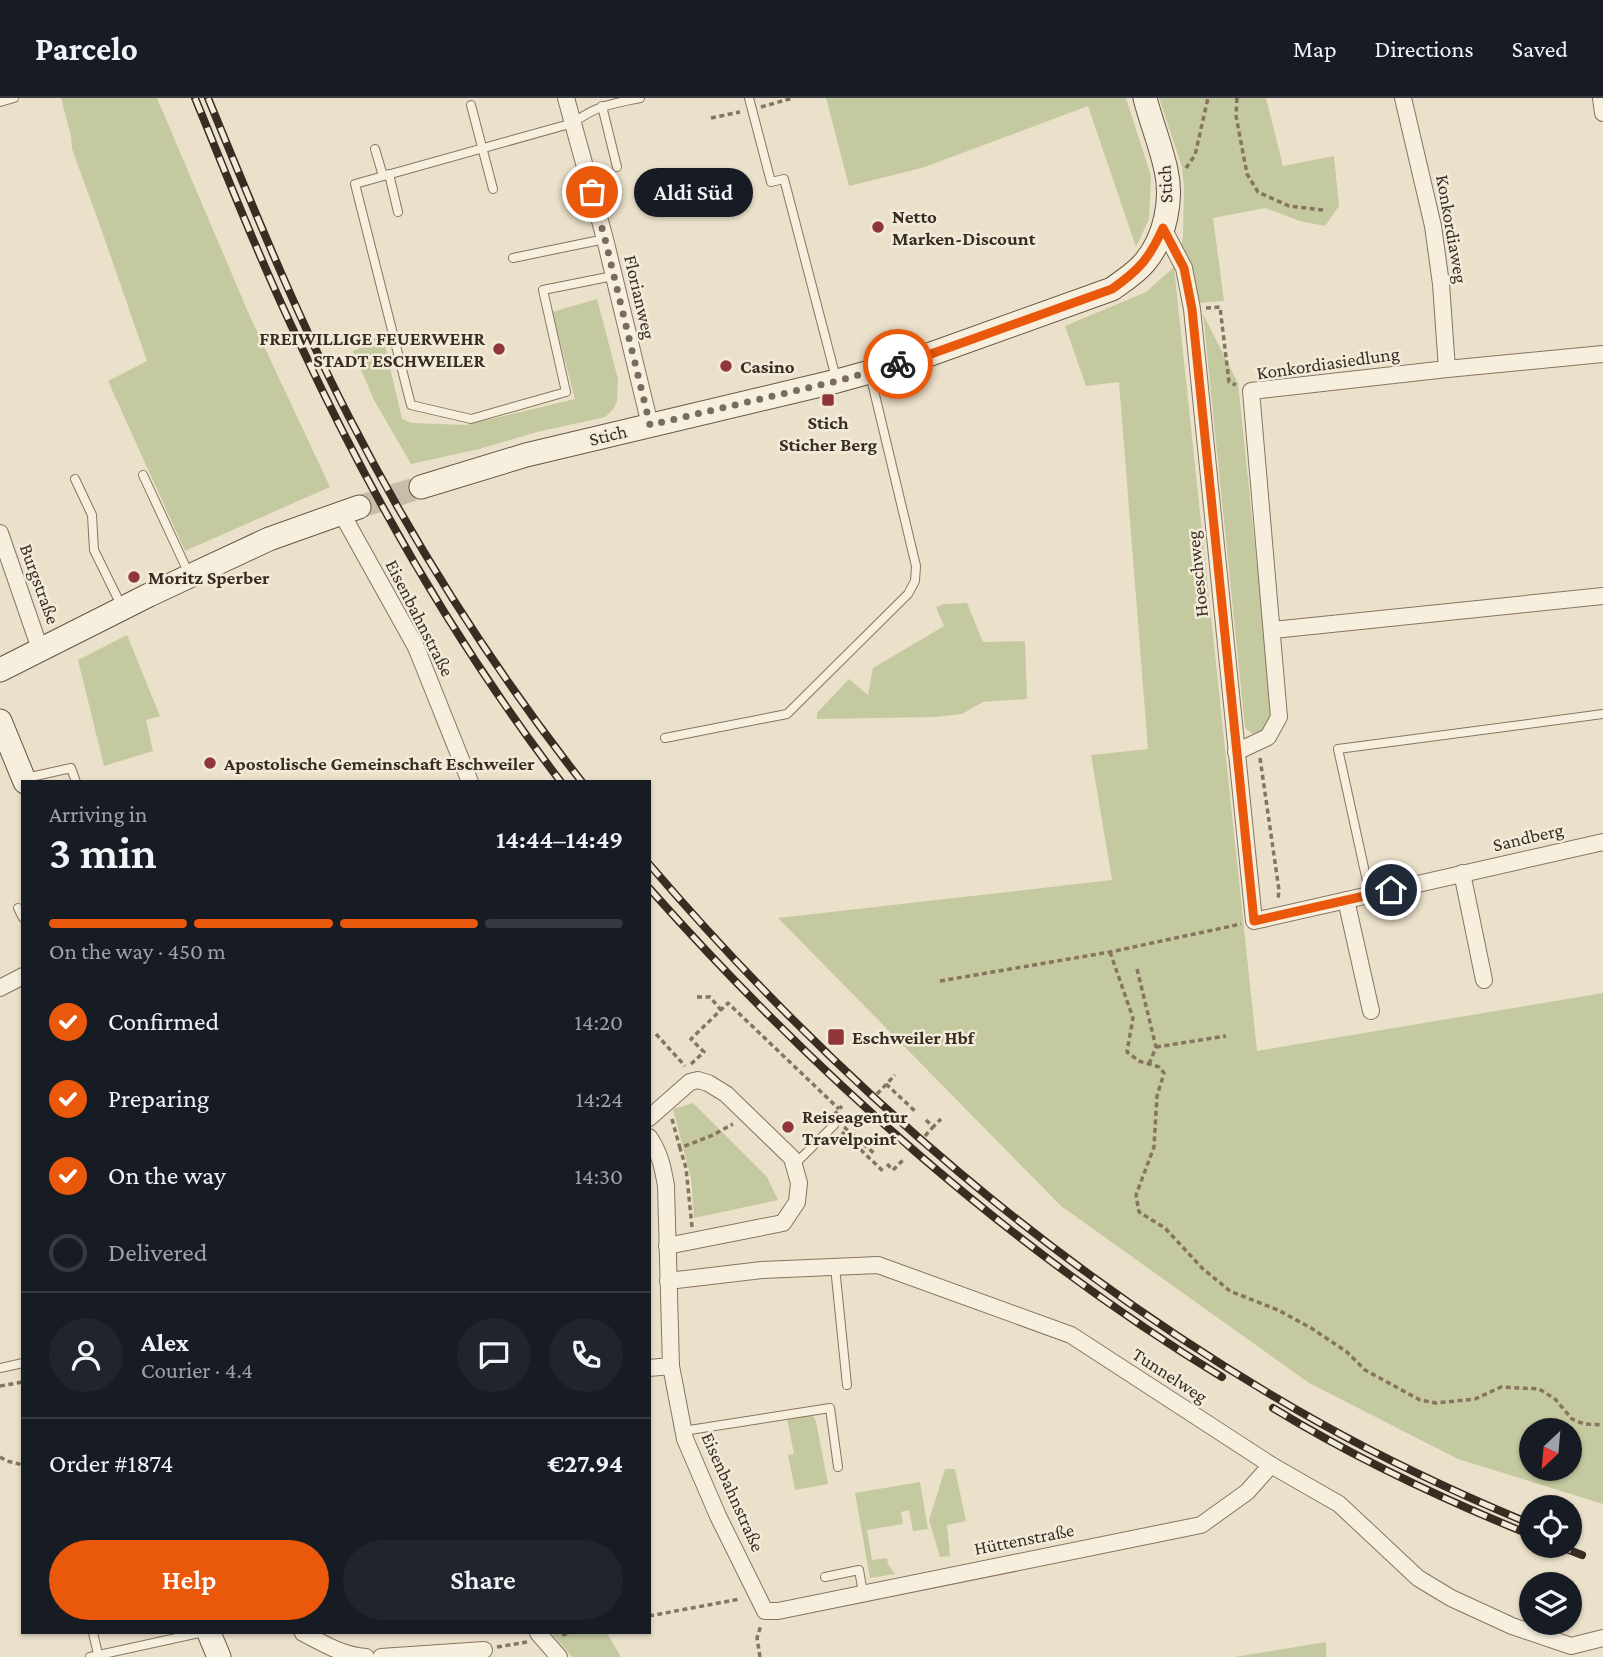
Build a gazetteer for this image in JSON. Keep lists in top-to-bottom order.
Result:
{
  "streets": {
    "main road": ["Stich"],
    "street": [
      "Konkordiaweg",
      "Florianweg",
      "Konkordiasiedlung",
      "Hoeschweg",
      "Burgstraße",
      "Eisenbahnstraße",
      "Sandberg",
      "Tunnelweg",
      "Hüttenstraße"
    ]
  },
  "crossings": [
    ["Stich", "Florianweg"],
    ["Stich", "Hoeschweg"],
    ["Konkordiaweg", "Konkordiasiedlung"],
    ["Konkordiasiedlung", "Hoeschweg"],
    ["Hoeschweg", "Sandberg"],
    ["Eisenbahnstraße", "Tunnelweg"],
    ["Eisenbahnstraße", "Hüttenstraße"],
    ["Tunnelweg", "Hüttenstraße"]
  ],
  "places": {
    "other": [
      "Aldi Süd",
      "Netto Marken-Discount",
      "FREIWILLIGE FEUERWEHR STADT ESCHWEILER",
      "Casino",
      "Moritz Sperber",
      "Apostolische Gemeinschaft Eschweiler",
      "Reiseagentur Travelpoint"
    ],
    "transit": ["Stich Sticher Berg", "Eschweiler Hbf"]
  },
  "north": "bottom left",
  "page": {
    "header": "Parcelo",
    "nav": ["Map", "Directions", "Saved"],
    "bubble": "Aldi Süd",
    "heading": ["3 min", "Arriving in", "14:44–14:49"],
    "panel": [
      "Alex",
      "Courier · 4.4",
      "Order #1874",
      "€27.94"
    ],
    "bar": "On the way · 450 m",
    "list": [
      ["Confirmed", "14:20"],
      ["Preparing", "14:24"],
      ["On the way", "14:30"],
      "Delivered"
    ],
    "buttons": ["Help", "Share"]
  }
}
